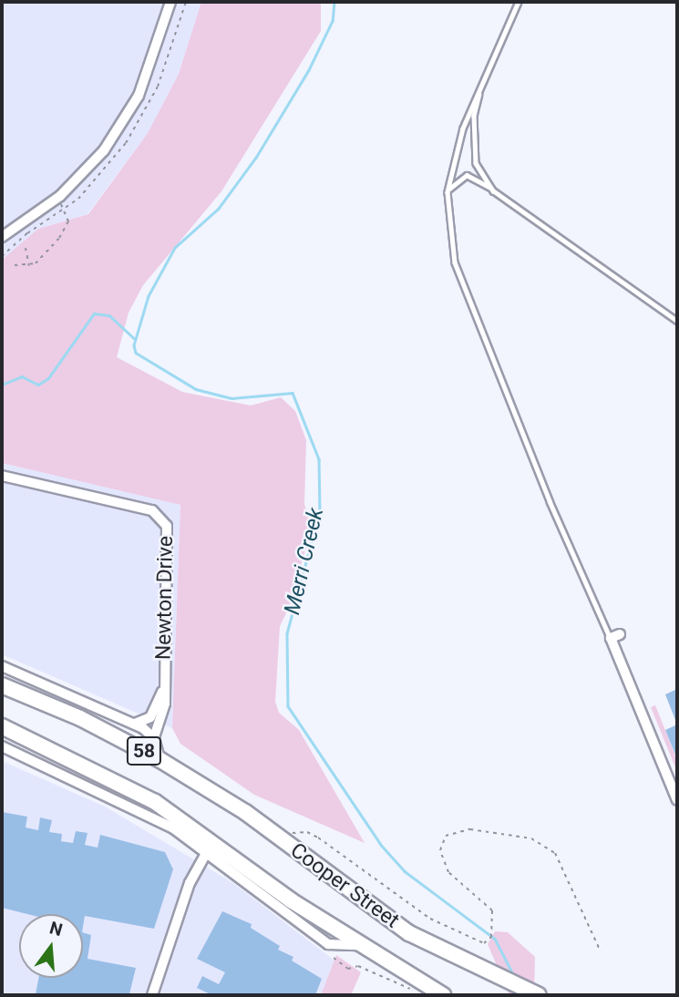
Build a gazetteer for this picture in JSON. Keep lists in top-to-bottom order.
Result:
{
  "streets": {
    "main road": ["58", "Cooper Street"],
    "street": ["Newton Drive"]
  },
  "water": ["Merri Creek"],
  "north": "top"
}
